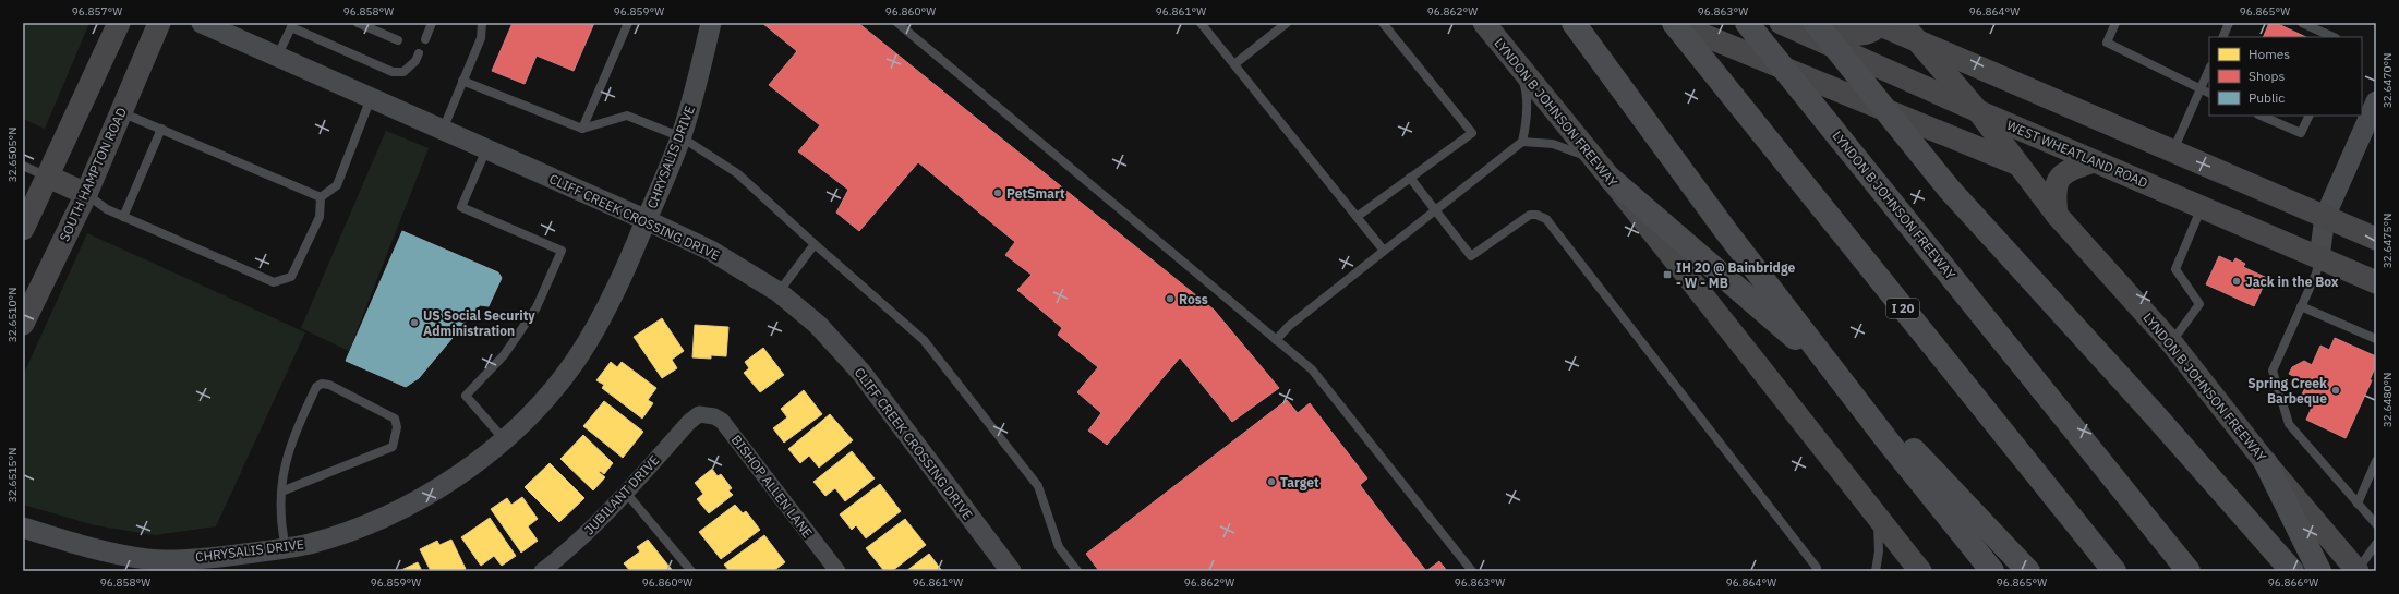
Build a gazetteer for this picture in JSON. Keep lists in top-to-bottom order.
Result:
{
  "streets": {
    "highway": ["LYNDON B JOHNSON FREEWAY", "I 20"],
    "main road": ["WEST WHEATLAND ROAD", "SOUTH HAMPTON ROAD"],
    "street": [
      "CHRYSALIS DRIVE",
      "CLIFF CREEK CROSSING DRIVE",
      "BISHOP ALLEN LANE",
      "JUBILANT DRIVE"
    ]
  },
  "crossings": [
    ["LYNDON B JOHNSON FREEWAY", "WEST WHEATLAND ROAD"],
    ["CHRYSALIS DRIVE", "CLIFF CREEK CROSSING DRIVE"],
    ["BISHOP ALLEN LANE", "JUBILANT DRIVE"]
  ],
  "places": {
    "other": [
      "PetSmart",
      "Jack in the Box",
      "Ross",
      "US Social Security Administration",
      "Spring Creek Barbeque",
      "Target"
    ],
    "transit": ["IH 20 @ Bainbridge - W - MB"]
  },
  "legend": ["Homes", "Shops", "Public"],
  "coordinates": [
    "96.857°W",
    "96.858°W",
    "96.859°W",
    "96.860°W",
    "96.861°W",
    "96.862°W",
    "96.863°W",
    "96.864°W",
    "96.865°W",
    "32.6470°N",
    "32.6505°N",
    "32.6475°N",
    "32.6510°N",
    "32.6480°N",
    "32.6515°N",
    "96.866°W"
  ]
}
